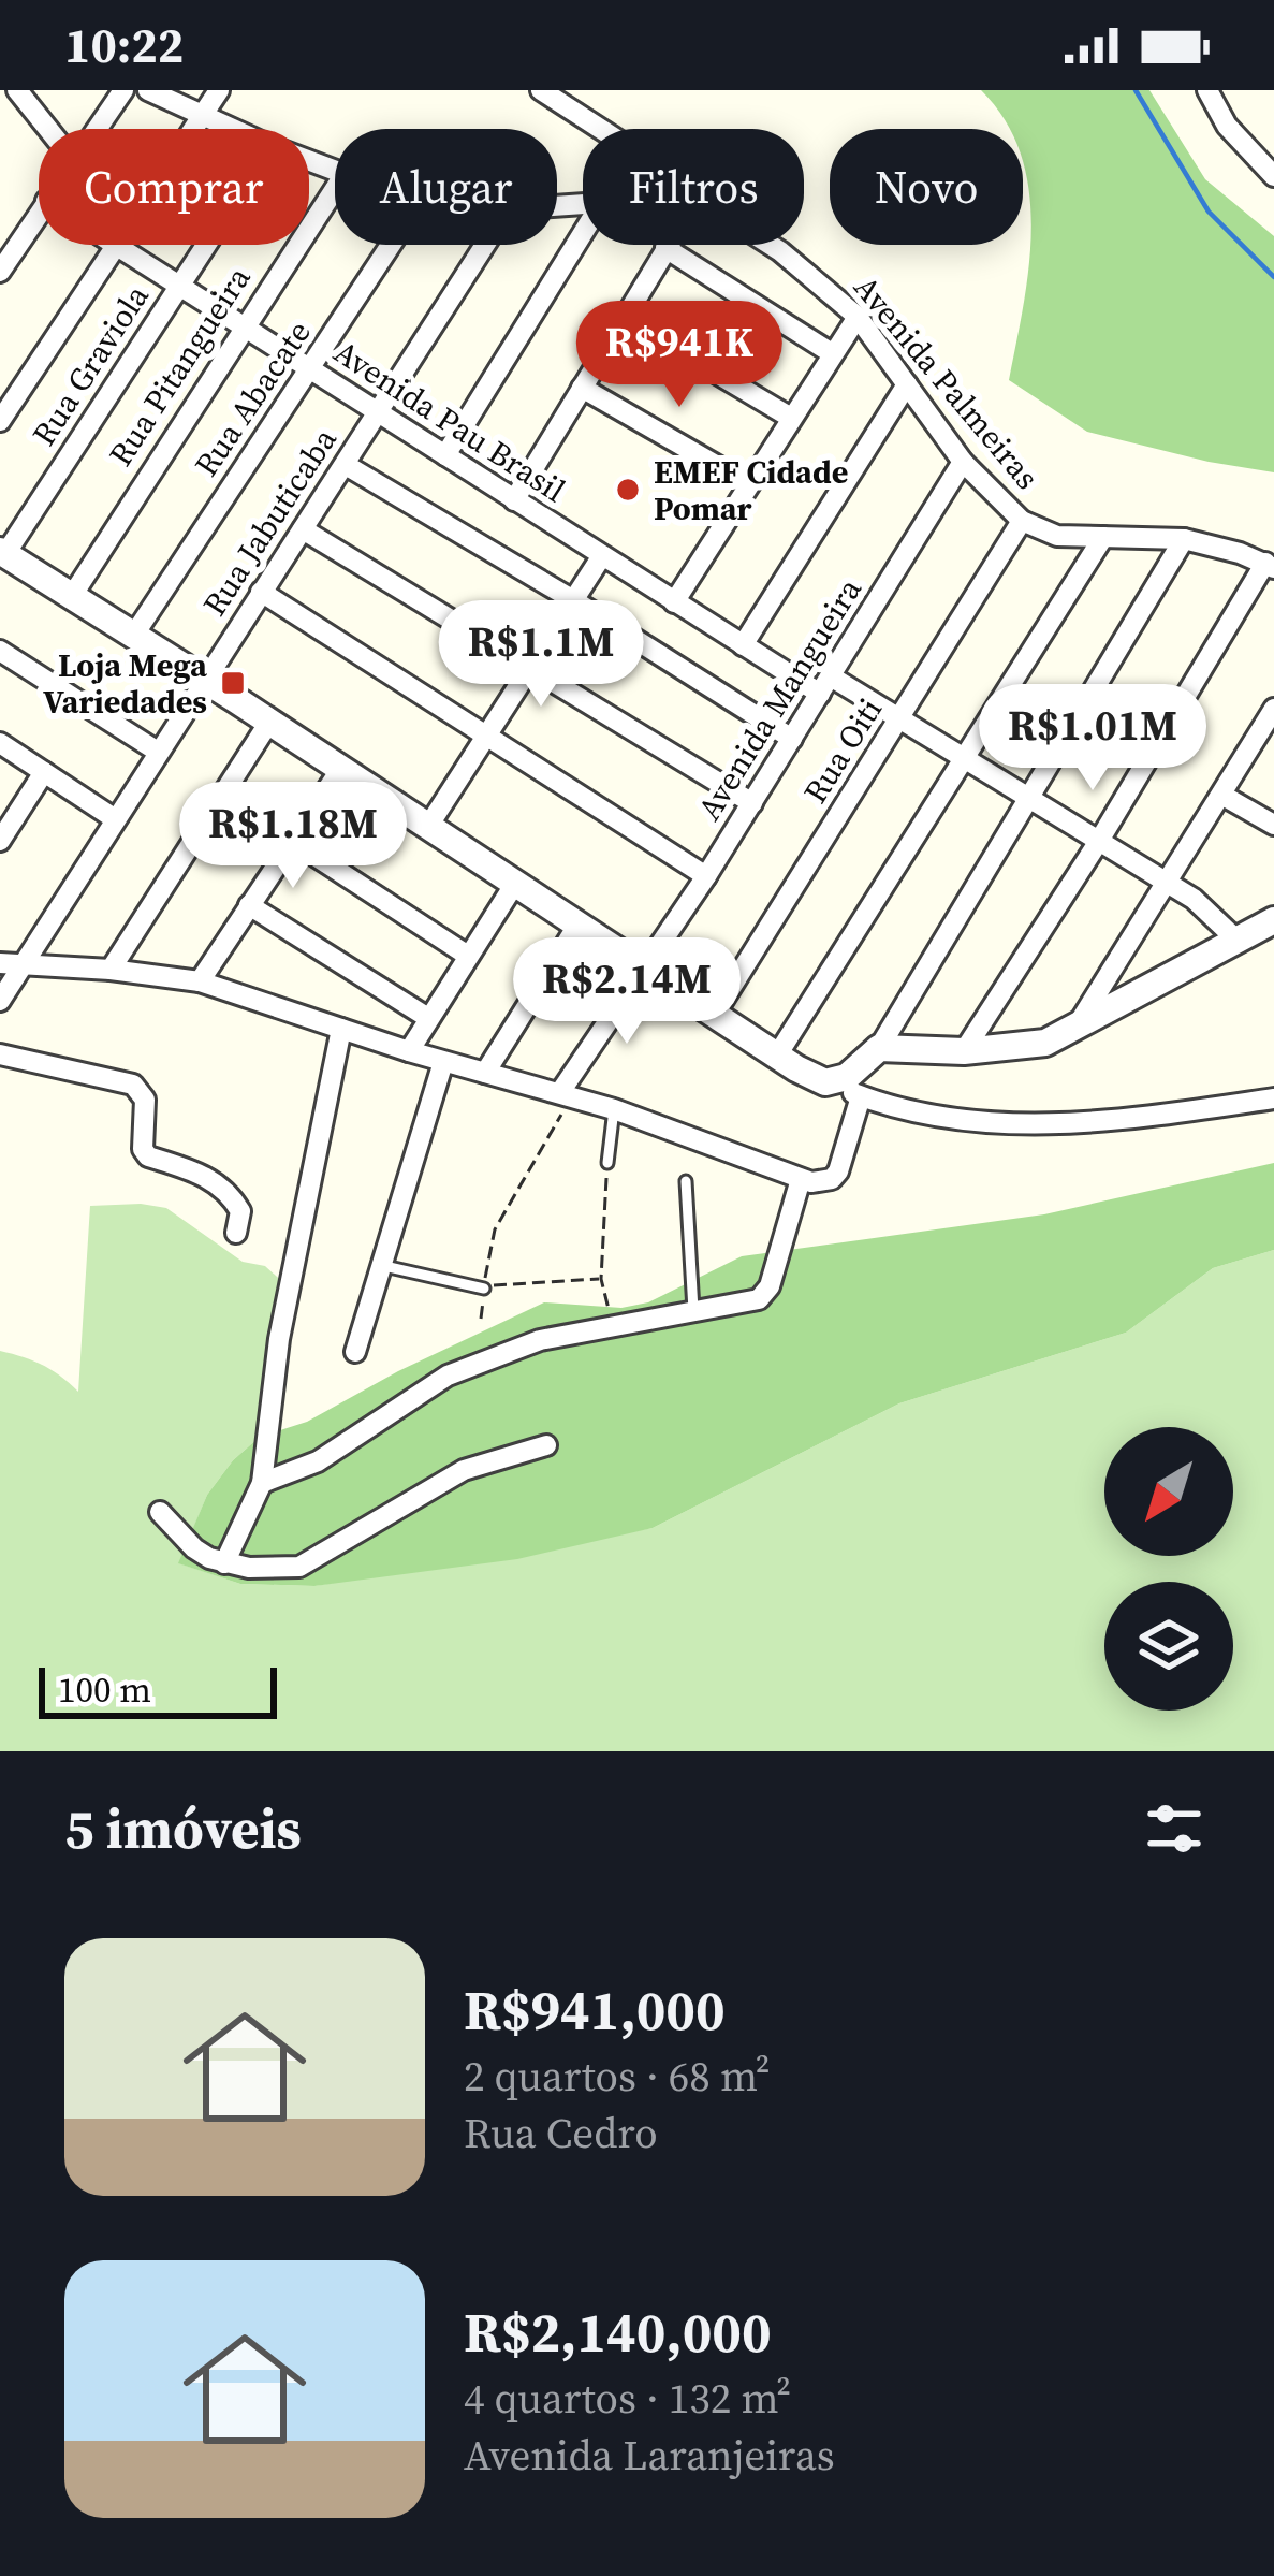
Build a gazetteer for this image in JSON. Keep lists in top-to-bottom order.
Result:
{
  "streets": {
    "street": [
      "Rua Graviola",
      "Rua Pitangueira",
      "Avenida Palmeiras",
      "Rua Abacate",
      "Avenida Pau Brasil",
      "Rua Jabuticaba",
      "Avenida Mangueira",
      "Rua Oiti"
    ]
  },
  "crossings": [
    ["Rua Graviola", "Avenida Pau Brasil"],
    ["Rua Pitangueira", "Avenida Pau Brasil"],
    ["Avenida Palmeiras", "Avenida Mangueira"],
    ["Avenida Palmeiras", "Rua Oiti"],
    ["Rua Abacate", "Avenida Pau Brasil"],
    ["Avenida Pau Brasil", "Rua Jabuticaba"],
    ["Avenida Pau Brasil", "Avenida Mangueira"],
    ["Avenida Pau Brasil", "Rua Oiti"]
  ],
  "places": {
    "other": ["EMEF Cidade Pomar"],
    "transit": ["Loja Mega Variedades"]
  },
  "scale_bar": "100 m",
  "north": "bottom left",
  "page": {
    "status": "10:22",
    "chip": [
      "Comprar",
      "Alugar",
      "Filtros",
      "Novo"
    ],
    "price": [
      "R$941K",
      "R$1.1M",
      "R$1.01M",
      "R$1.18M",
      "R$2.14M"
    ],
    "scale": "100 m",
    "heading": "5 imóveis",
    "list": [
      {
        "name": "R$941,000",
        "note": "2 quartos · 68 m² · Rua Cedro"
      },
      {
        "name": "R$2,140,000",
        "note": "4 quartos · 132 m² · Avenida Laranjeiras"
      }
    ]
  }
}
